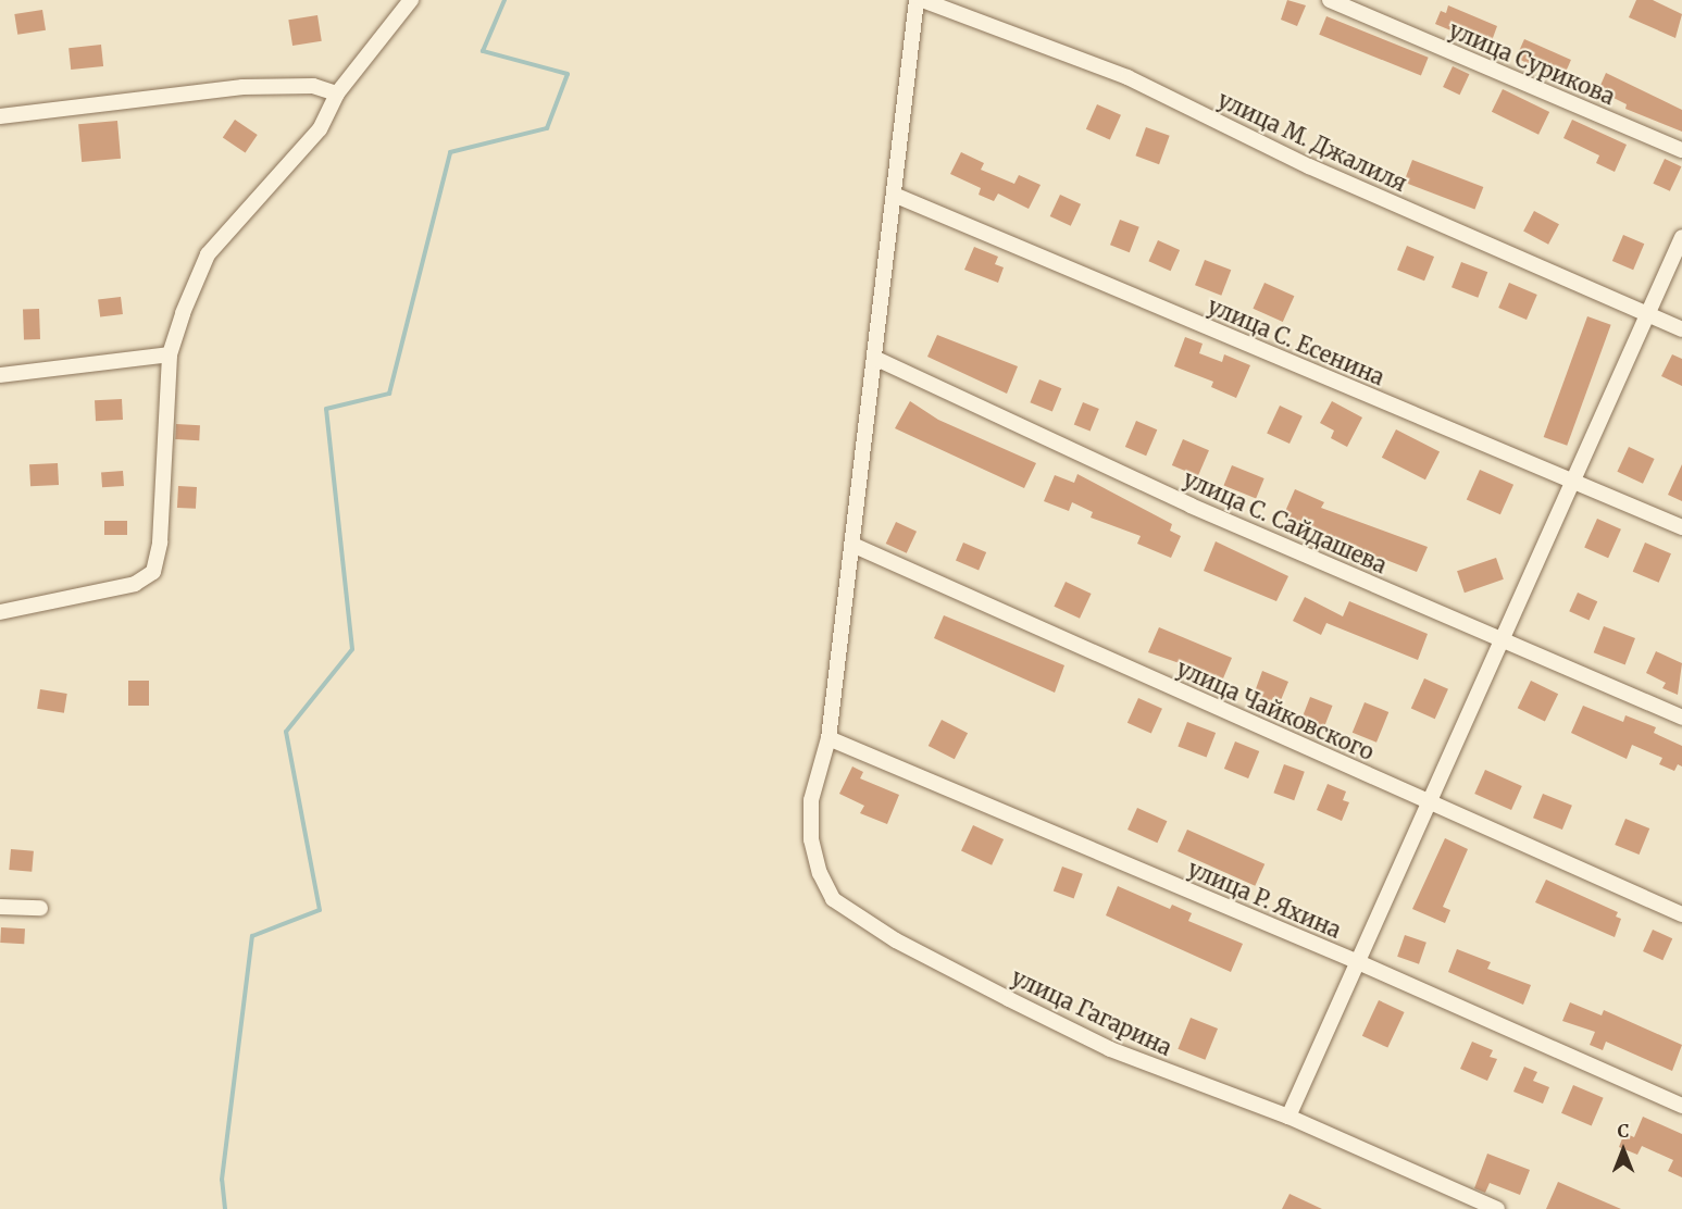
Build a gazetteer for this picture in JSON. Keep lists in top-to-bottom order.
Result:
{
  "streets": {
    "street": [
      "улица Сурикова",
      "улица М. Джалиля",
      "улица С. Есенина",
      "улица С. Сайдашева",
      "улица Чайковского",
      "улица Р. Яхина",
      "улица Гагарина"
    ]
  },
  "crossings": [
    ["улица С. Есенина", "улица Гагарина"],
    ["улица С. Сайдашева", "улица Гагарина"],
    ["улица Чайковского", "улица Гагарина"],
    ["улица Р. Яхина", "улица Гагарина"]
  ],
  "north": "top"
}
